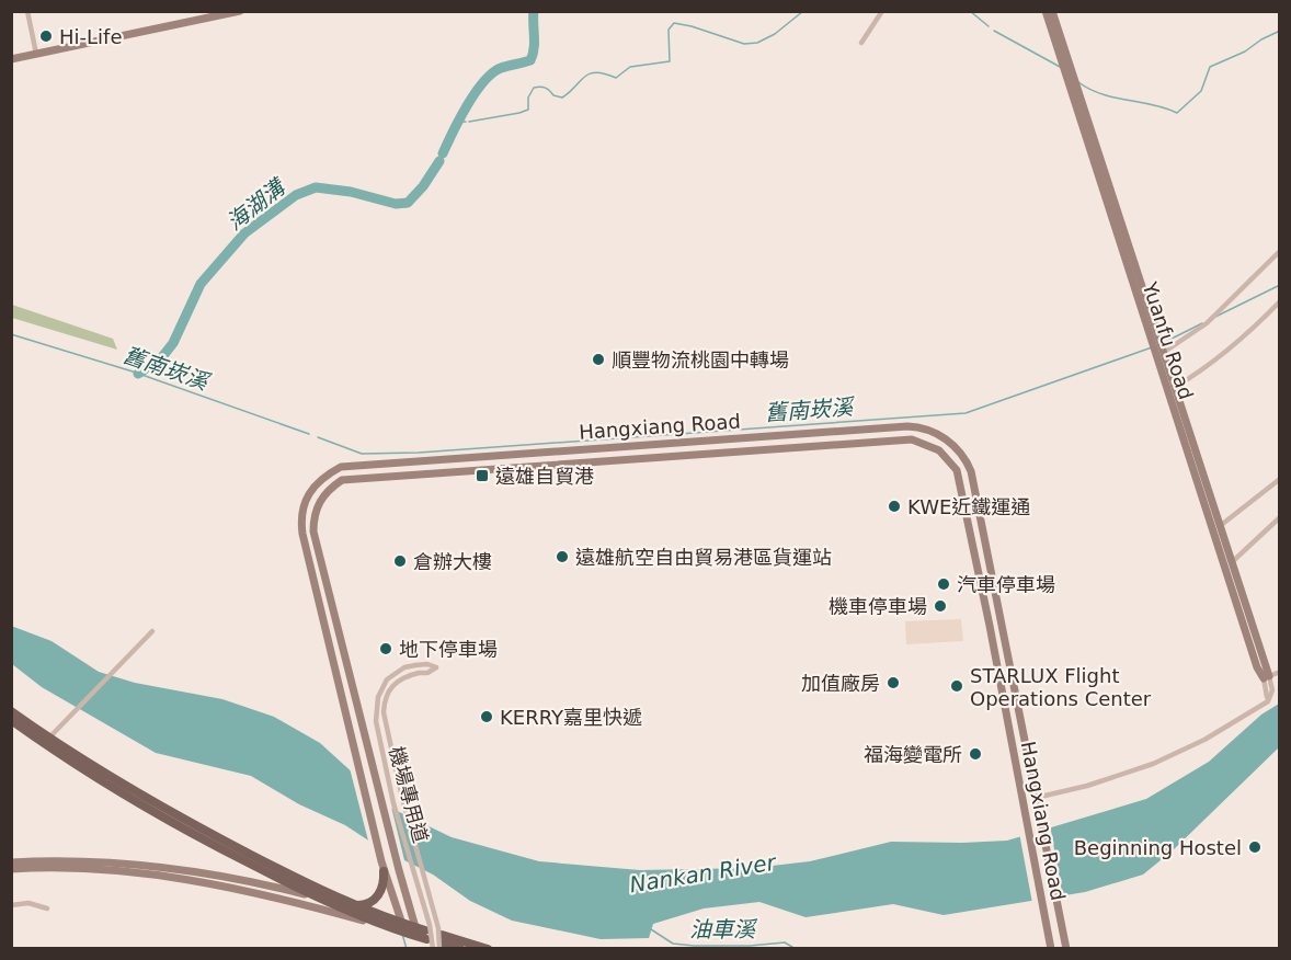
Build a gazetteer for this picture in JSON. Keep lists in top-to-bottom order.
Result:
{
  "streets": {
    "street": ["Yuanfu Road", "Hangxiang Road", "機場專用道"]
  },
  "water": [
    "海湖溝",
    "舊南崁溪",
    "Nankan River",
    "油車溪"
  ],
  "places": {
    "other": [
      "Hi-Life",
      "順豐物流桃園中轉場",
      "KWE近鐵運通",
      "遠雄航空自由貿易港區貨運站",
      "倉辦大樓",
      "汽車停車場",
      "機車停車場",
      "地下停車場",
      "加值廠房",
      "STARLUX Flight Operations Center",
      "KERRY嘉里快遞",
      "福海變電所",
      "Beginning Hostel"
    ],
    "transit": ["遠雄自貿港"]
  }
}
